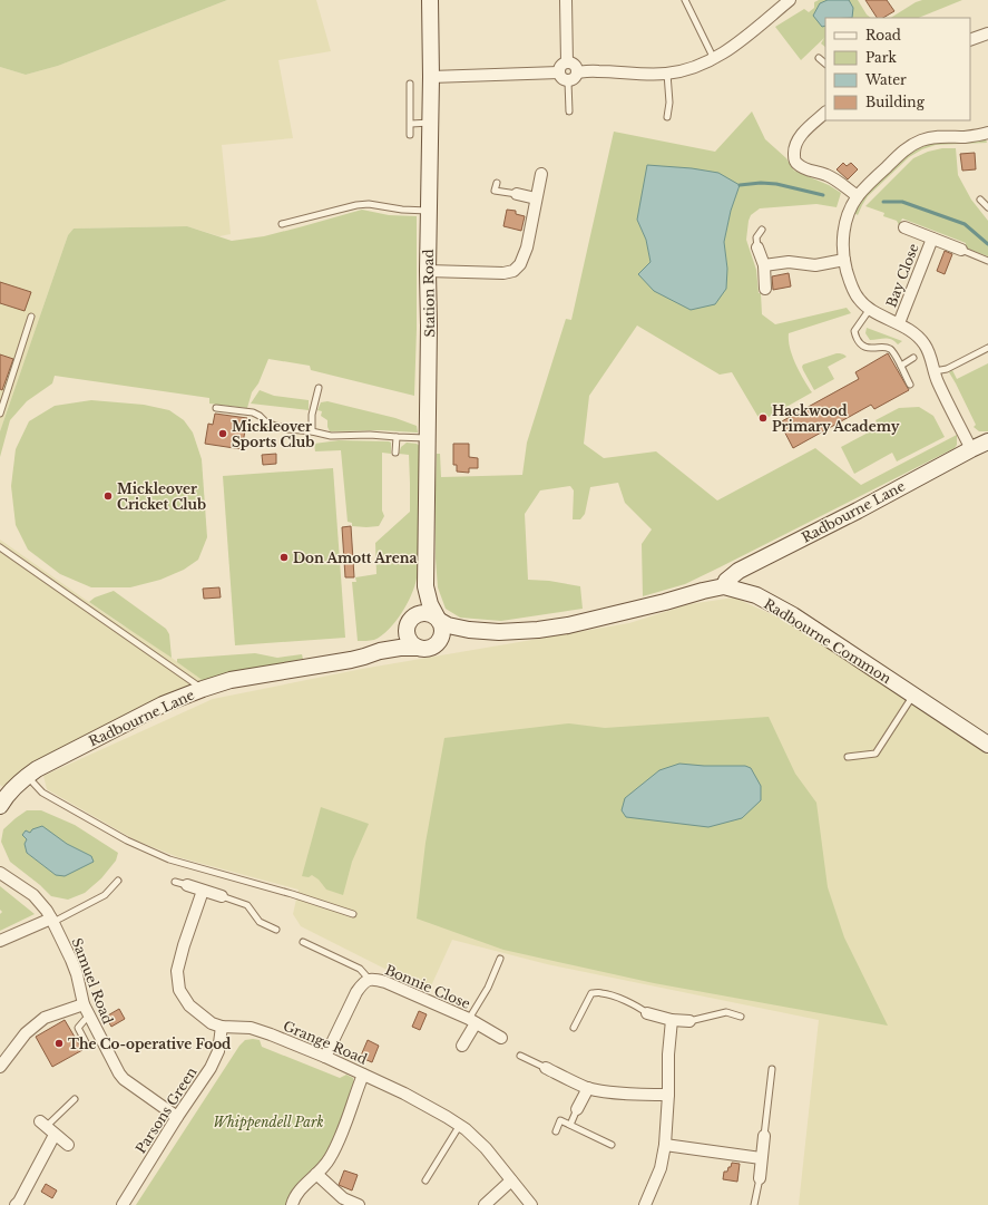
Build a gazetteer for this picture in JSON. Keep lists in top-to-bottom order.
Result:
{
  "streets": {
    "main road": ["Station Road", "Radbourne Lane", "Radbourne Common"],
    "street": [
      "Bay Close",
      "Samuel Road",
      "Bonnie Close",
      "Grange Road",
      "Parsons Green"
    ]
  },
  "crossings": [
    ["Station Road", "Radbourne Lane"],
    ["Station Road", "Radbourne Common"],
    ["Radbourne Lane", "Radbourne Common"],
    ["Samuel Road", "Parsons Green"],
    ["Bonnie Close", "Grange Road"],
    ["Grange Road", "Parsons Green"]
  ],
  "parks": ["Whippendell Park"],
  "places": [
    "Hackwood Primary Academy",
    "Mickleover Sports Club",
    "Mickleover Cricket Club",
    "Don Amott Arena",
    "The Co-operative Food"
  ],
  "legend": [
    "Road",
    "Park",
    "Water",
    "Building"
  ]
}
